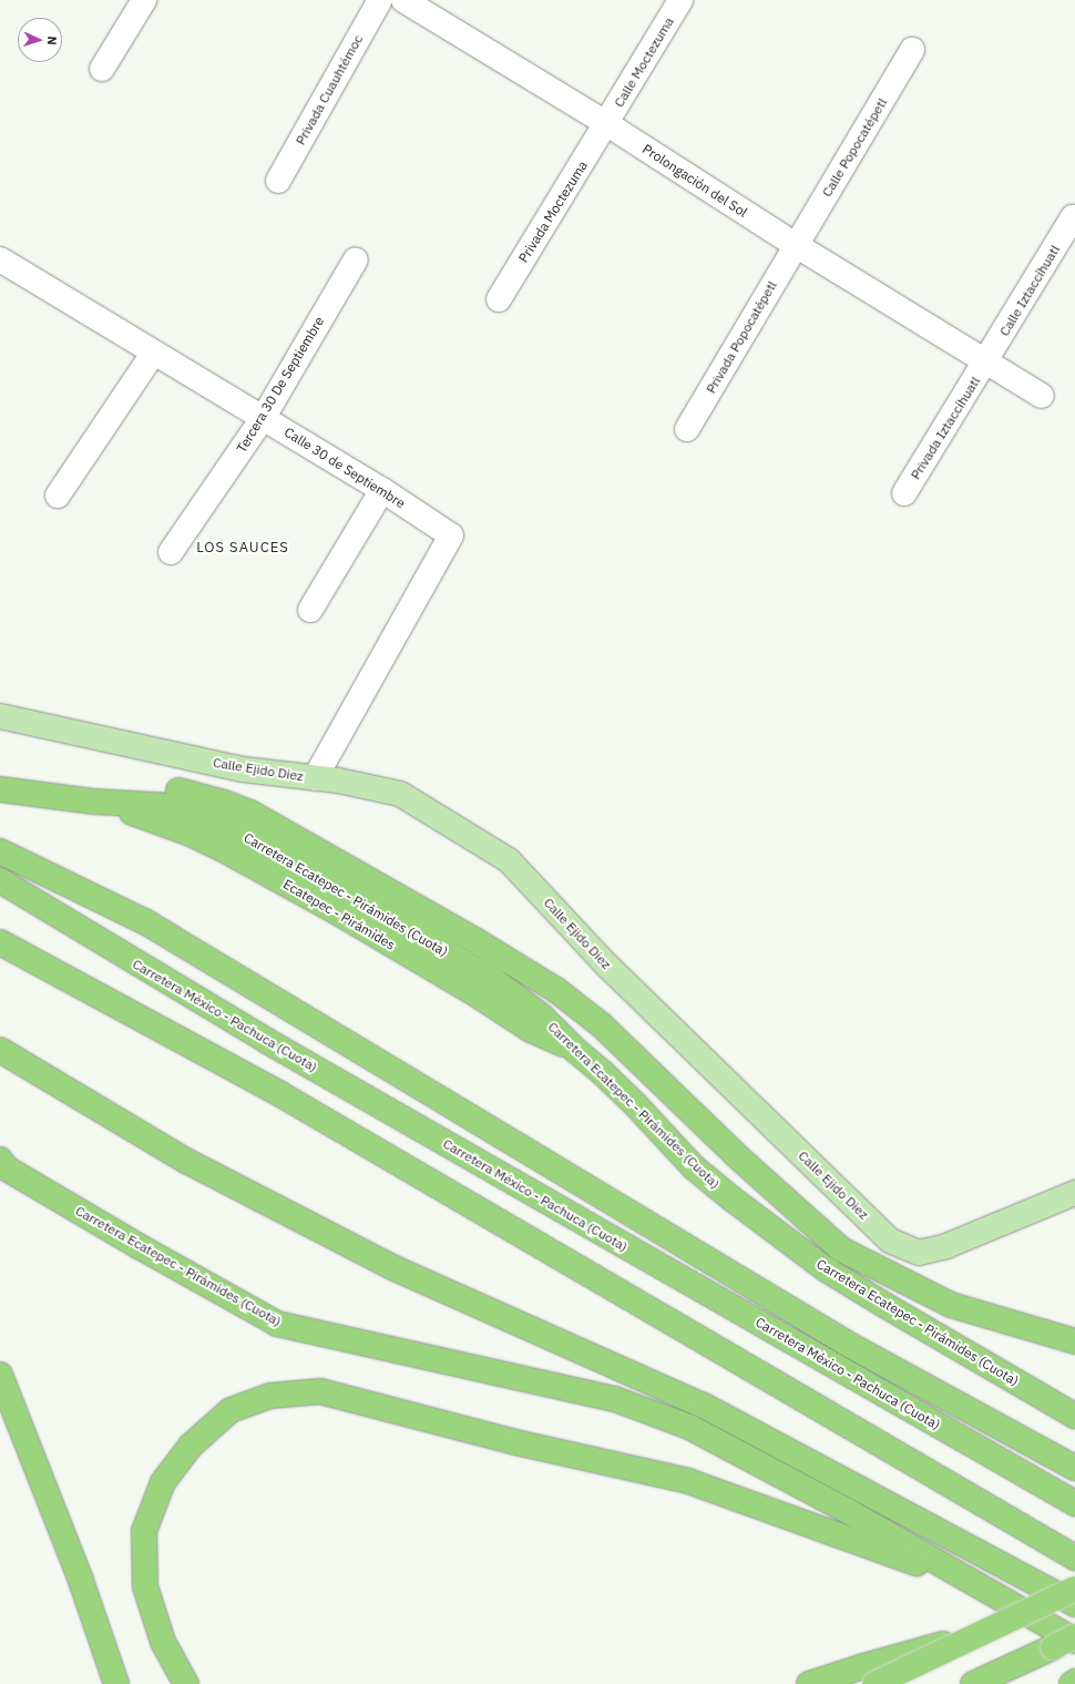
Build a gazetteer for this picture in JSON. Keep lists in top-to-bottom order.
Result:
{
  "streets": {
    "highway": ["Carretera Ecatepec - Pirámides (Cuota)", "Carretera México - Pachuca (Cuota)"],
    "main road": ["Calle Ejido Diez"],
    "street": [
      "Calle Moctezuma",
      "Privada Cuauhtémoc",
      "Calle Popocatépetl",
      "Prolongación del Sol",
      "Privada Moctezuma",
      "Calle Iztaccíhuatl",
      "Privada Popocatépetl",
      "Tercera 30 De Septiembre",
      "Privada Iztaccíhuatl",
      "Calle 30 de Septiembre"
    ]
  },
  "crossings": [
    ["Calle Moctezuma", "Prolongación del Sol"],
    ["Calle Moctezuma", "Privada Moctezuma"],
    ["Calle Popocatépetl", "Prolongación del Sol"],
    ["Calle Popocatépetl", "Privada Popocatépetl"],
    ["Prolongación del Sol", "Privada Moctezuma"],
    ["Prolongación del Sol", "Calle Iztaccíhuatl"],
    ["Prolongación del Sol", "Privada Popocatépetl"],
    ["Prolongación del Sol", "Privada Iztaccíhuatl"],
    ["Calle Iztaccíhuatl", "Privada Iztaccíhuatl"],
    ["Tercera 30 De Septiembre", "Calle 30 de Septiembre"],
    ["Calle 30 de Septiembre", "Calle Ejido Diez"]
  ],
  "districts": ["LOS SAUCES"],
  "north": "right"
}
